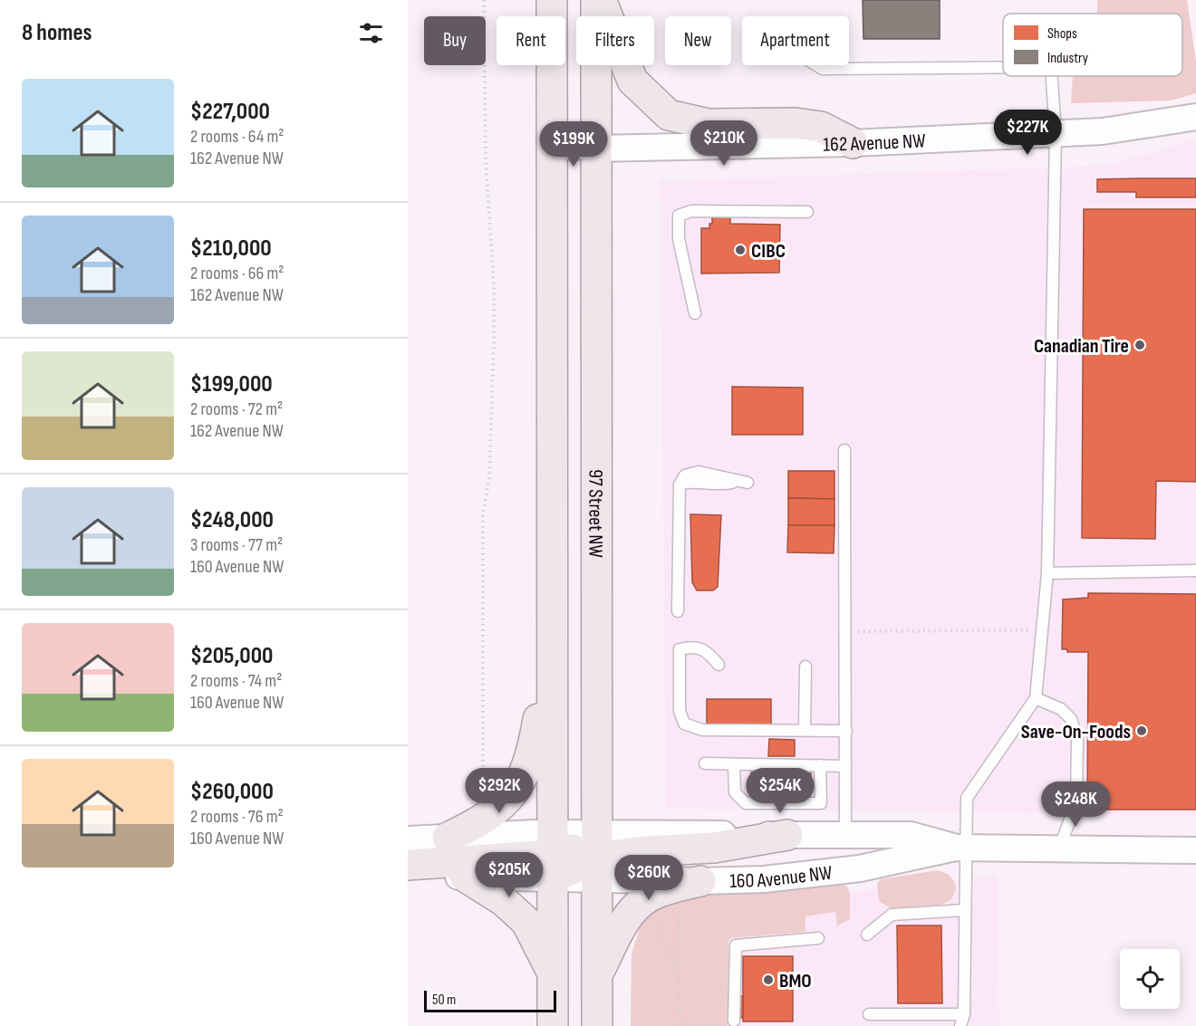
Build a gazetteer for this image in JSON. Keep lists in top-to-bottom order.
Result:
{
  "streets": {
    "main road": ["97 Street NW"],
    "street": ["162 Avenue NW", "160 Avenue NW"]
  },
  "crossings": [
    ["162 Avenue NW", "97 Street NW"],
    ["97 Street NW", "160 Avenue NW"]
  ],
  "places": [
    "CIBC",
    "Canadian Tire",
    "Save-On-Foods",
    "BMO"
  ],
  "legend": ["Shops", "Industry"],
  "scale_bar": "50 m",
  "page": {
    "heading": "8 homes",
    "chip": [
      "Buy",
      "Rent",
      "Filters",
      "New",
      "Apartment"
    ],
    "list": [
      {
        "name": "$227,000",
        "note": "2 rooms · 64 m² · 162 Avenue NW"
      },
      {
        "name": "$210,000",
        "note": "2 rooms · 66 m² · 162 Avenue NW"
      },
      {
        "name": "$199,000",
        "note": "2 rooms · 72 m² · 162 Avenue NW"
      },
      {
        "name": "$248,000",
        "note": "3 rooms · 77 m² · 160 Avenue NW"
      },
      {
        "name": "$205,000",
        "note": "2 rooms · 74 m² · 160 Avenue NW"
      },
      {
        "name": "$260,000",
        "note": "2 rooms · 76 m² · 160 Avenue NW"
      }
    ],
    "price": [
      "$227K",
      "$210K",
      "$199K",
      "$292K",
      "$254K",
      "$248K",
      "$205K",
      "$260K"
    ],
    "scale": "50 m"
  }
}
